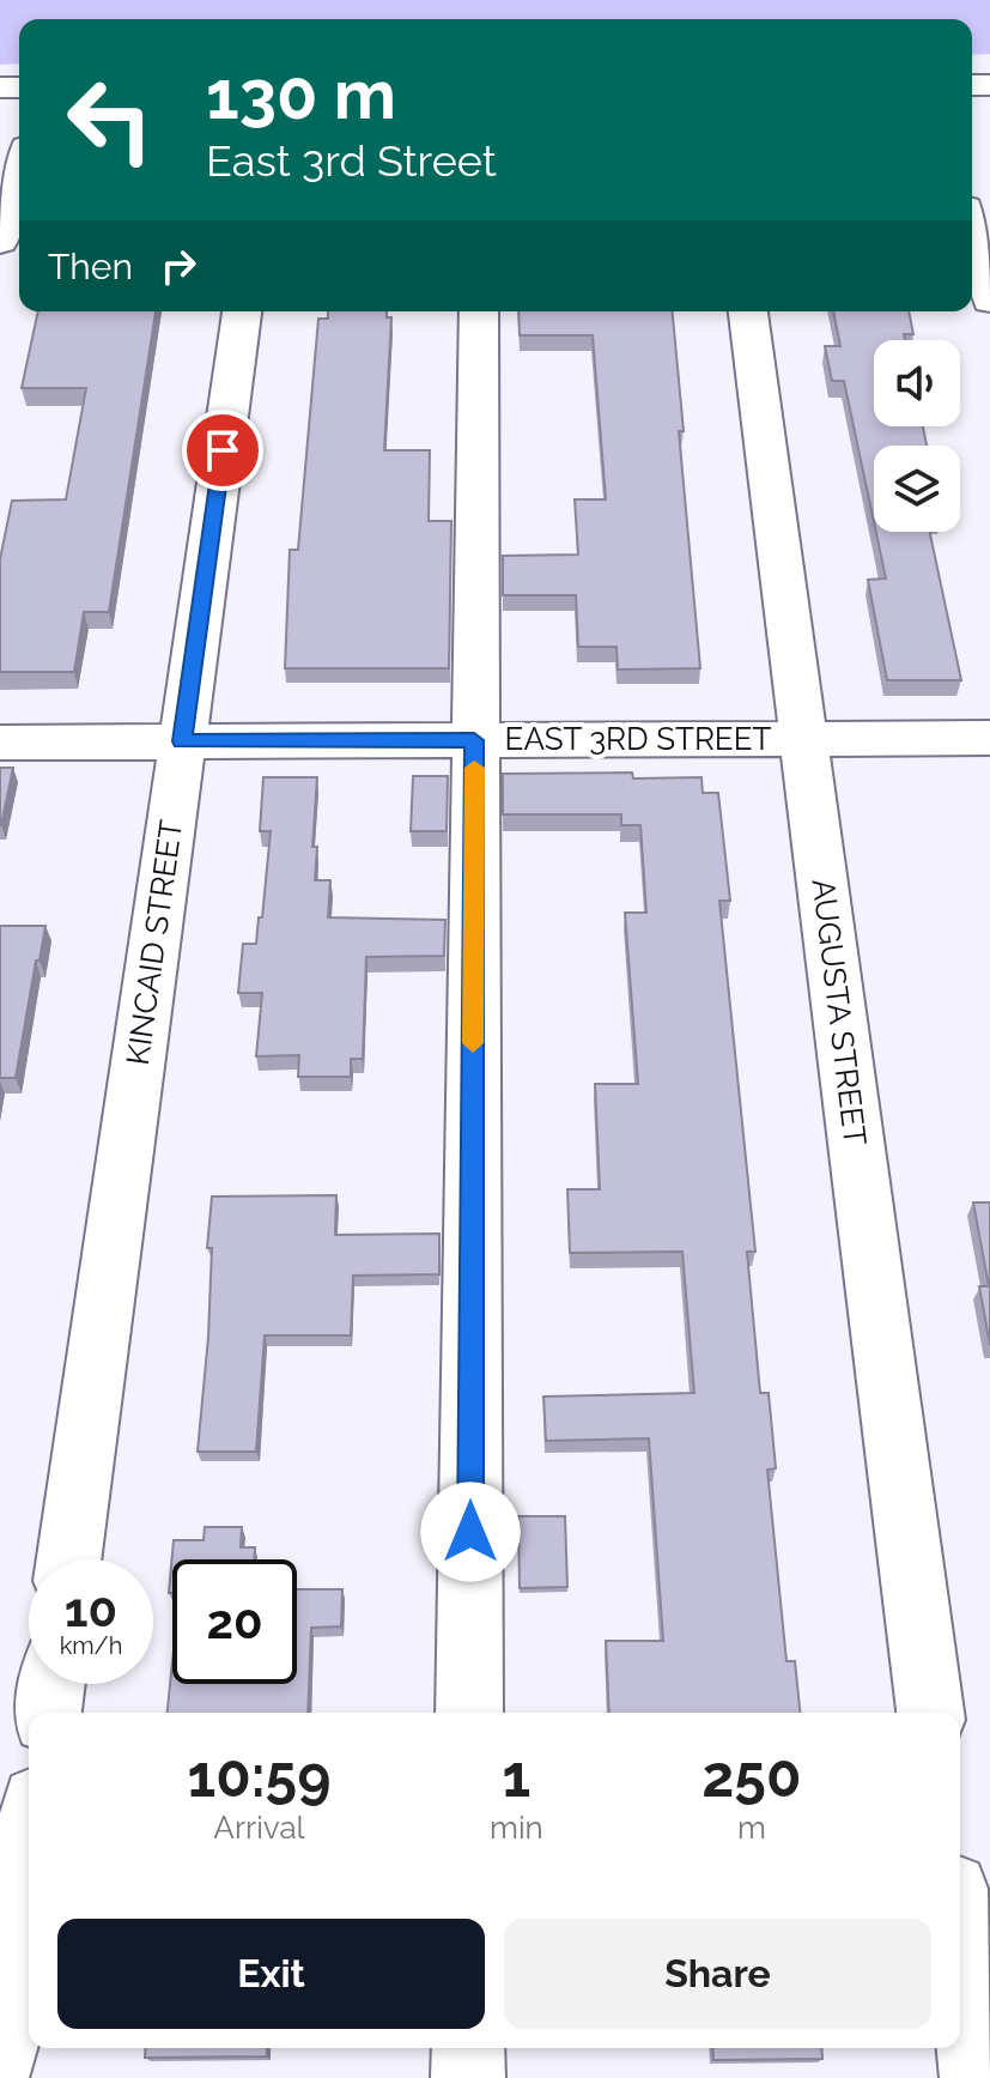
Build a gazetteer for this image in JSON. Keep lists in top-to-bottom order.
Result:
{
  "streets": {
    "street": ["EAST 3RD STREET", "KINCAID STREET", "AUGUSTA STREET"]
  },
  "crossings": [
    ["EAST 3RD STREET", "KINCAID STREET"],
    ["EAST 3RD STREET", "AUGUSTA STREET"]
  ],
  "page": {
    "turn": ["130 m", "East 3rd Street"],
    "then": "Then",
    "speed": "10 km/h",
    "limit": "20",
    "eta": [
      "10:59",
      "Arrival",
      "1",
      "min",
      "250",
      "m"
    ],
    "buttons": ["Exit", "Share"]
  }
}
